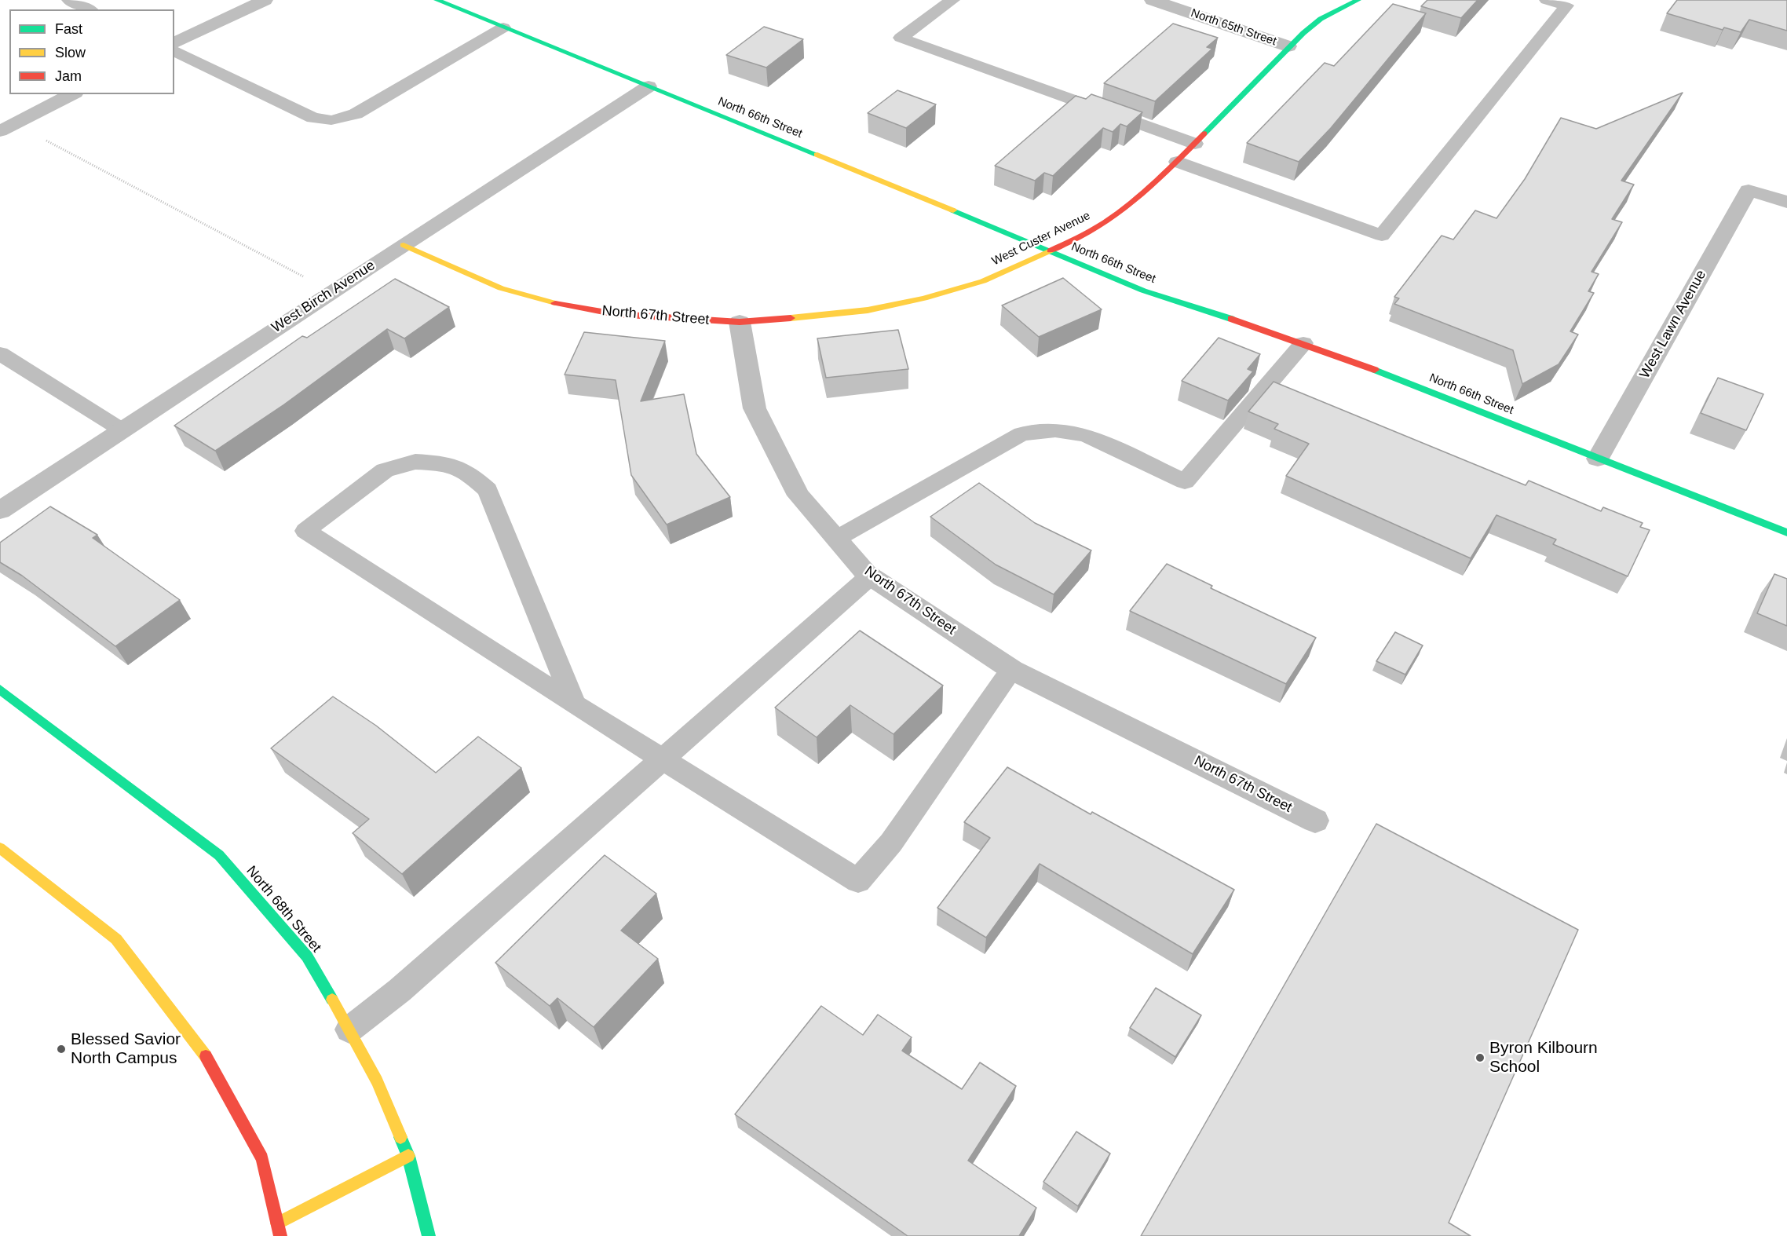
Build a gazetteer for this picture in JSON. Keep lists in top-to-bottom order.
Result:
{
  "streets": {
    "street": [
      "North 65th Street",
      "North 66th Street",
      "West Custer Avenue",
      "West Birch Avenue",
      "North 67th Street",
      "West Lawn Avenue",
      "North 68th Street"
    ]
  },
  "crossings": [
    ["North 65th Street", "West Custer Avenue"],
    ["North 66th Street", "West Custer Avenue"],
    ["North 66th Street", "West Birch Avenue"],
    ["North 66th Street", "West Lawn Avenue"],
    ["West Custer Avenue", "North 67th Street"],
    ["West Birch Avenue", "North 67th Street"]
  ],
  "places": ["Blessed Savior North Campus", "Byron Kilbourn School"],
  "legend": ["Fast", "Slow", "Jam"]
}
